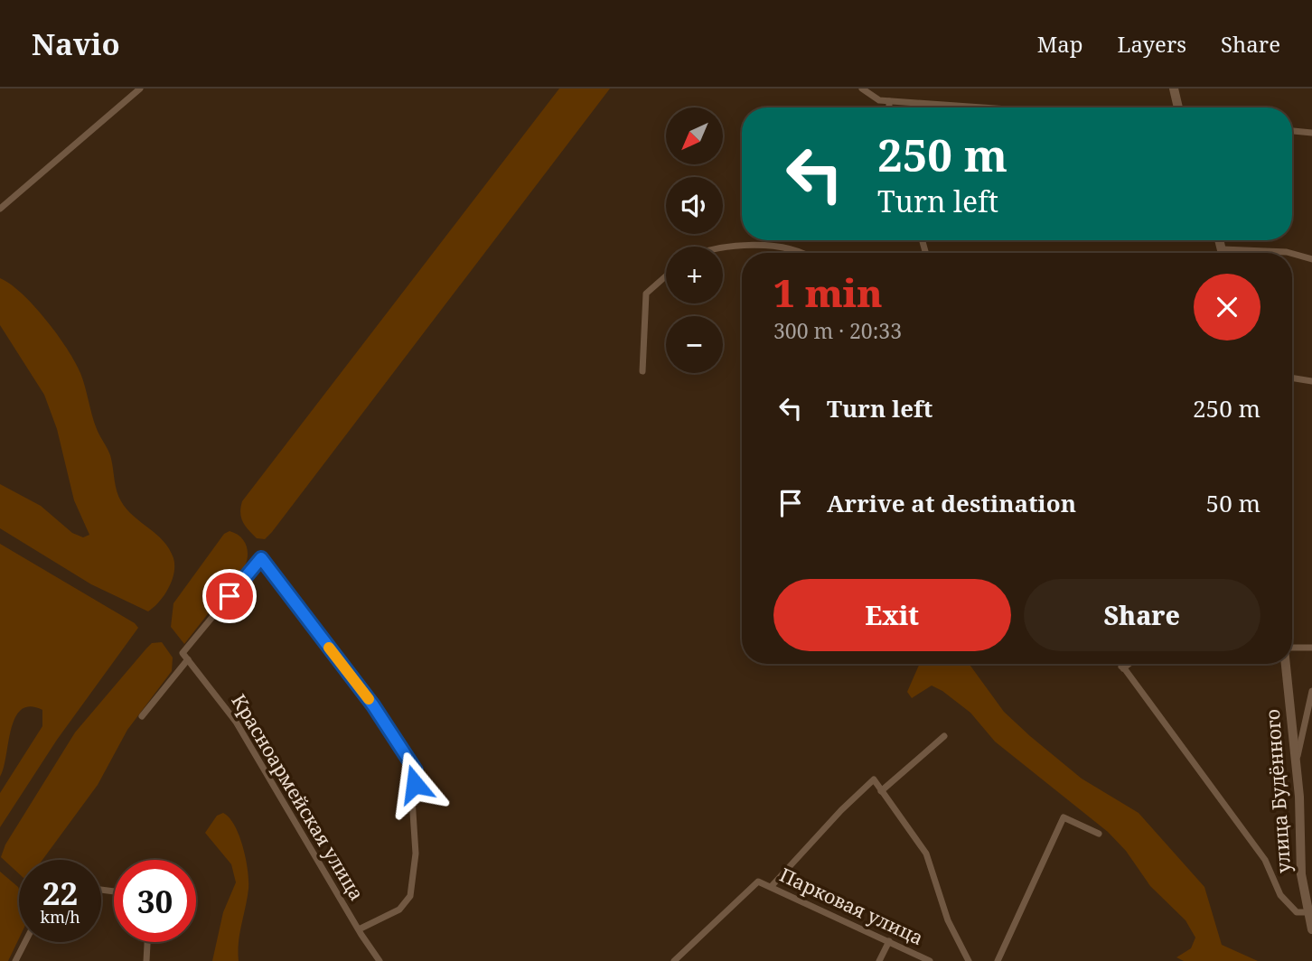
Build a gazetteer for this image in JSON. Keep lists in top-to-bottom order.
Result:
{
  "streets": {
    "main road": ["улица Будённого"],
    "street": ["Красноармейская улица", "Парковая улица"]
  },
  "north": "bottom left",
  "page": {
    "header": "Navio",
    "nav": ["Map", "Layers", "Share"],
    "map_buttons": ["+", "−"],
    "turn": ["250 m", "Turn left"],
    "heading": ["1 min", "300 m · 20:33"],
    "list": [
      {
        "name": "Turn left",
        "value": "250 m"
      },
      {
        "name": "Arrive at destination",
        "value": "50 m"
      }
    ],
    "buttons": ["Exit", "Share"],
    "speed": "22 km/h",
    "limit": "30"
  }
}
